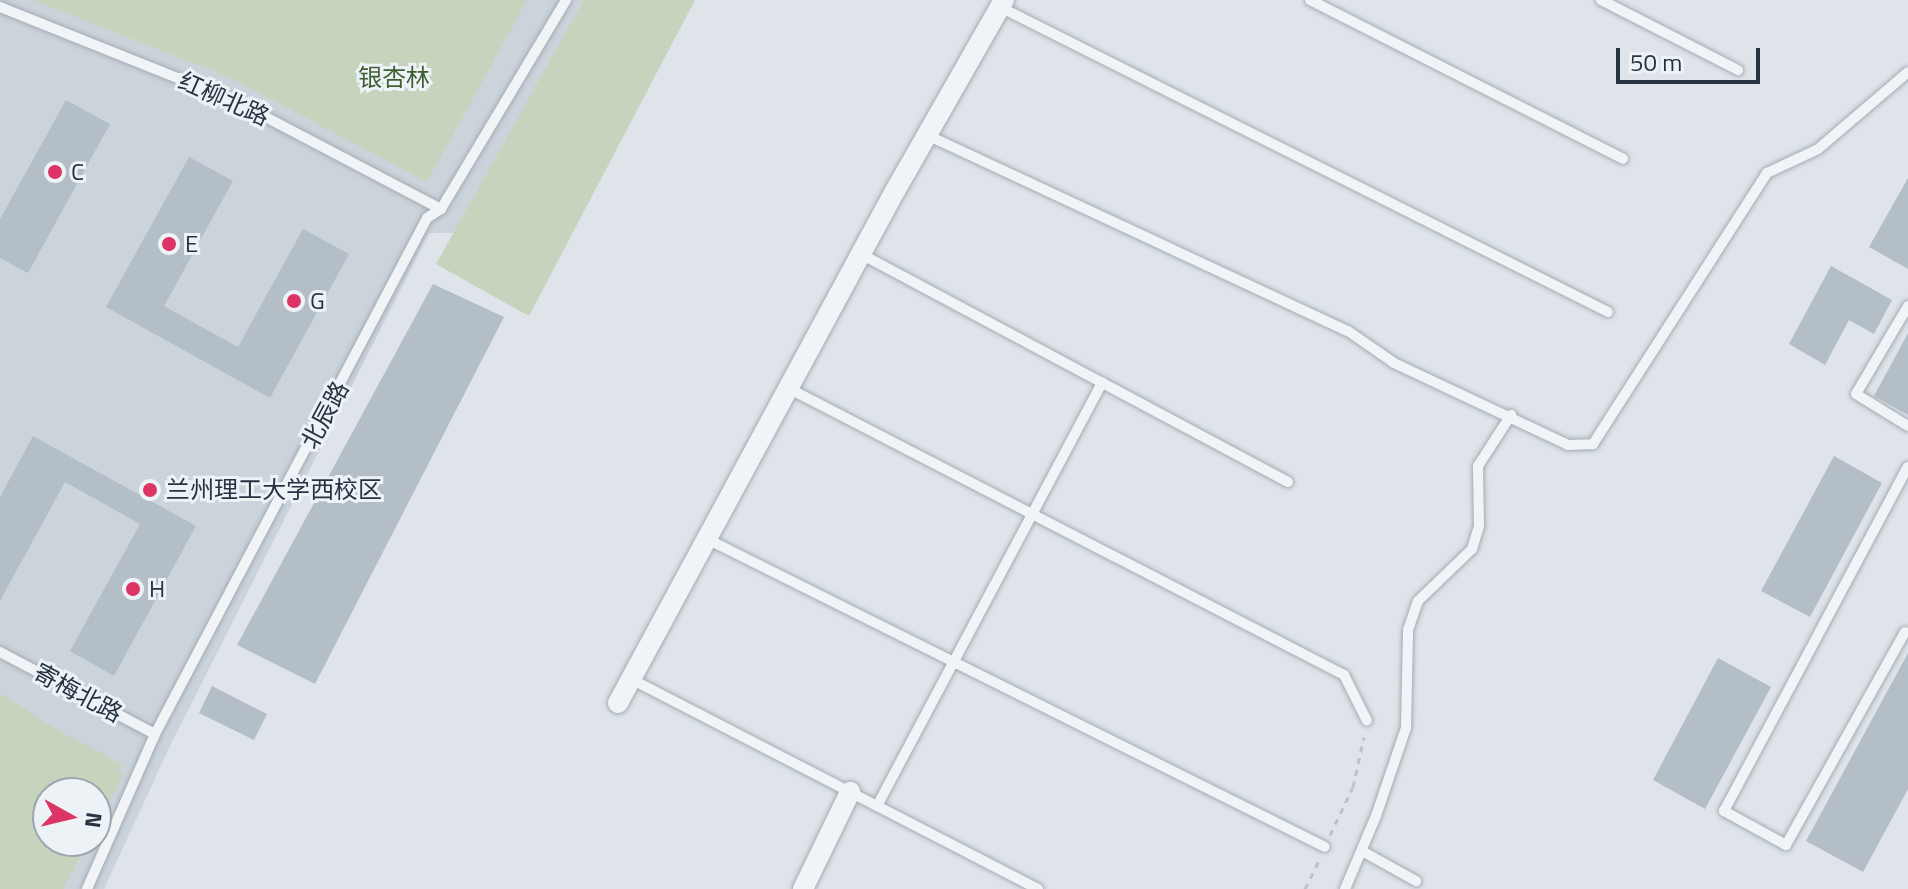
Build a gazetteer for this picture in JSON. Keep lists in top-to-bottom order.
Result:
{
  "streets": {
    "lane": ["红柳北路", "北辰路", "寄梅北路"]
  },
  "crossings": [
    ["红柳北路", "北辰路"],
    ["北辰路", "寄梅北路"]
  ],
  "parks": ["银杏林"],
  "places": [
    "C",
    "E",
    "G",
    "兰州理工大学西校区",
    "H"
  ],
  "scale_bar": "50 m",
  "north": "right"
}
